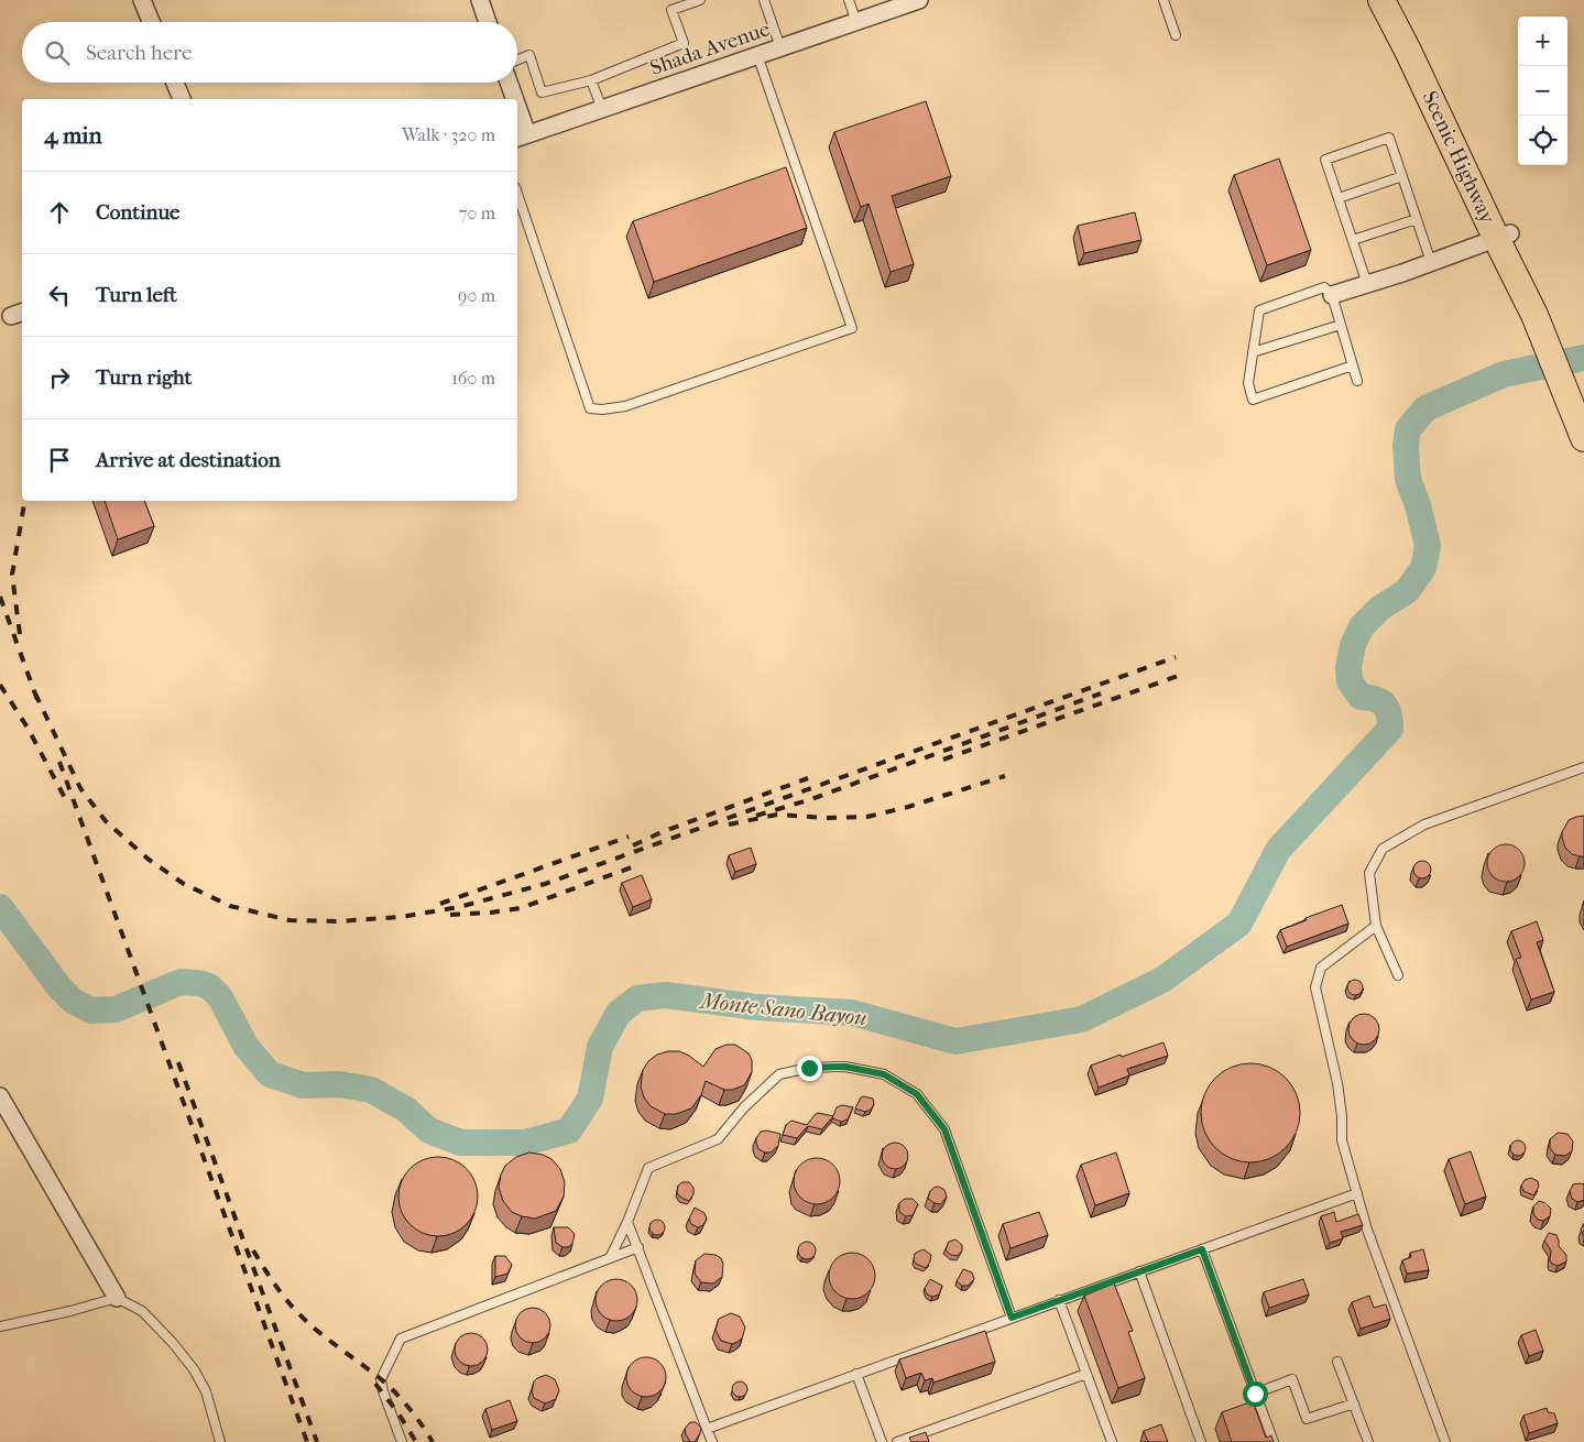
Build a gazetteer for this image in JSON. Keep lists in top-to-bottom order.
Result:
{
  "streets": {
    "main road": ["Scenic Highway"],
    "street": ["Shada Avenue"]
  },
  "water": ["Monte Sano Bayou"],
  "page": {
    "map_buttons": ["+", "−"],
    "search": "Search here",
    "heading": ["4 min", "Walk · 320 m"],
    "list": [
      ["Continue", "70 m"],
      ["Turn left", "90 m"],
      ["Turn right", "160 m"],
      "Arrive at destination"
    ]
  }
}
